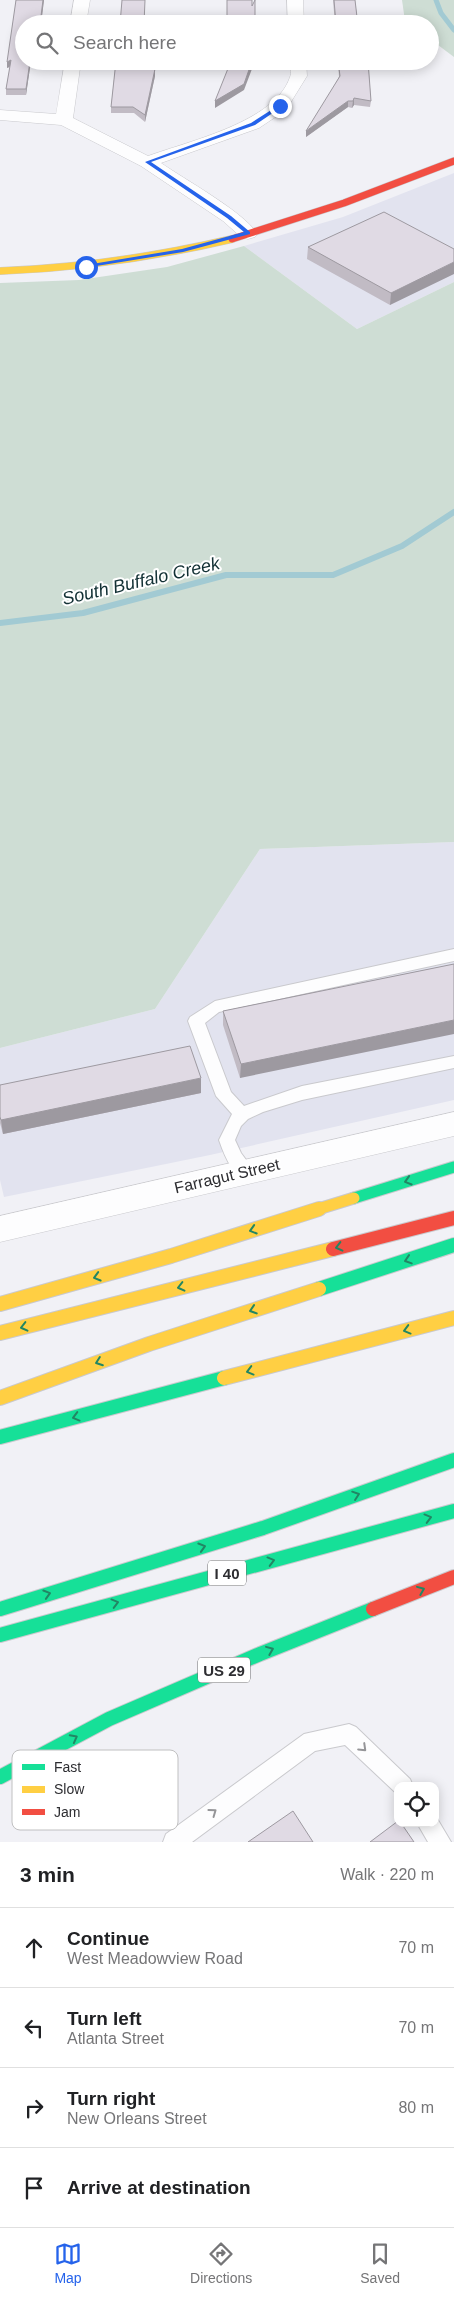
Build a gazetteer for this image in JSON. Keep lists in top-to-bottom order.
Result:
{
  "streets": {
    "main road": ["I 40", "US 29"],
    "street": ["Farragut Street"]
  },
  "water": ["South Buffalo Creek"],
  "legend": ["Fast", "Slow", "Jam"],
  "page": {
    "search": "Search here",
    "heading": ["3 min", "Walk · 220 m"],
    "list": [
      ["Continue", "West Meadowview Road", "70 m"],
      ["Turn left", "Atlanta Street", "70 m"],
      ["Turn right", "New Orleans Street", "80 m"],
      "Arrive at destination"
    ],
    "nav": ["Map", "Directions", "Saved"]
  }
}
